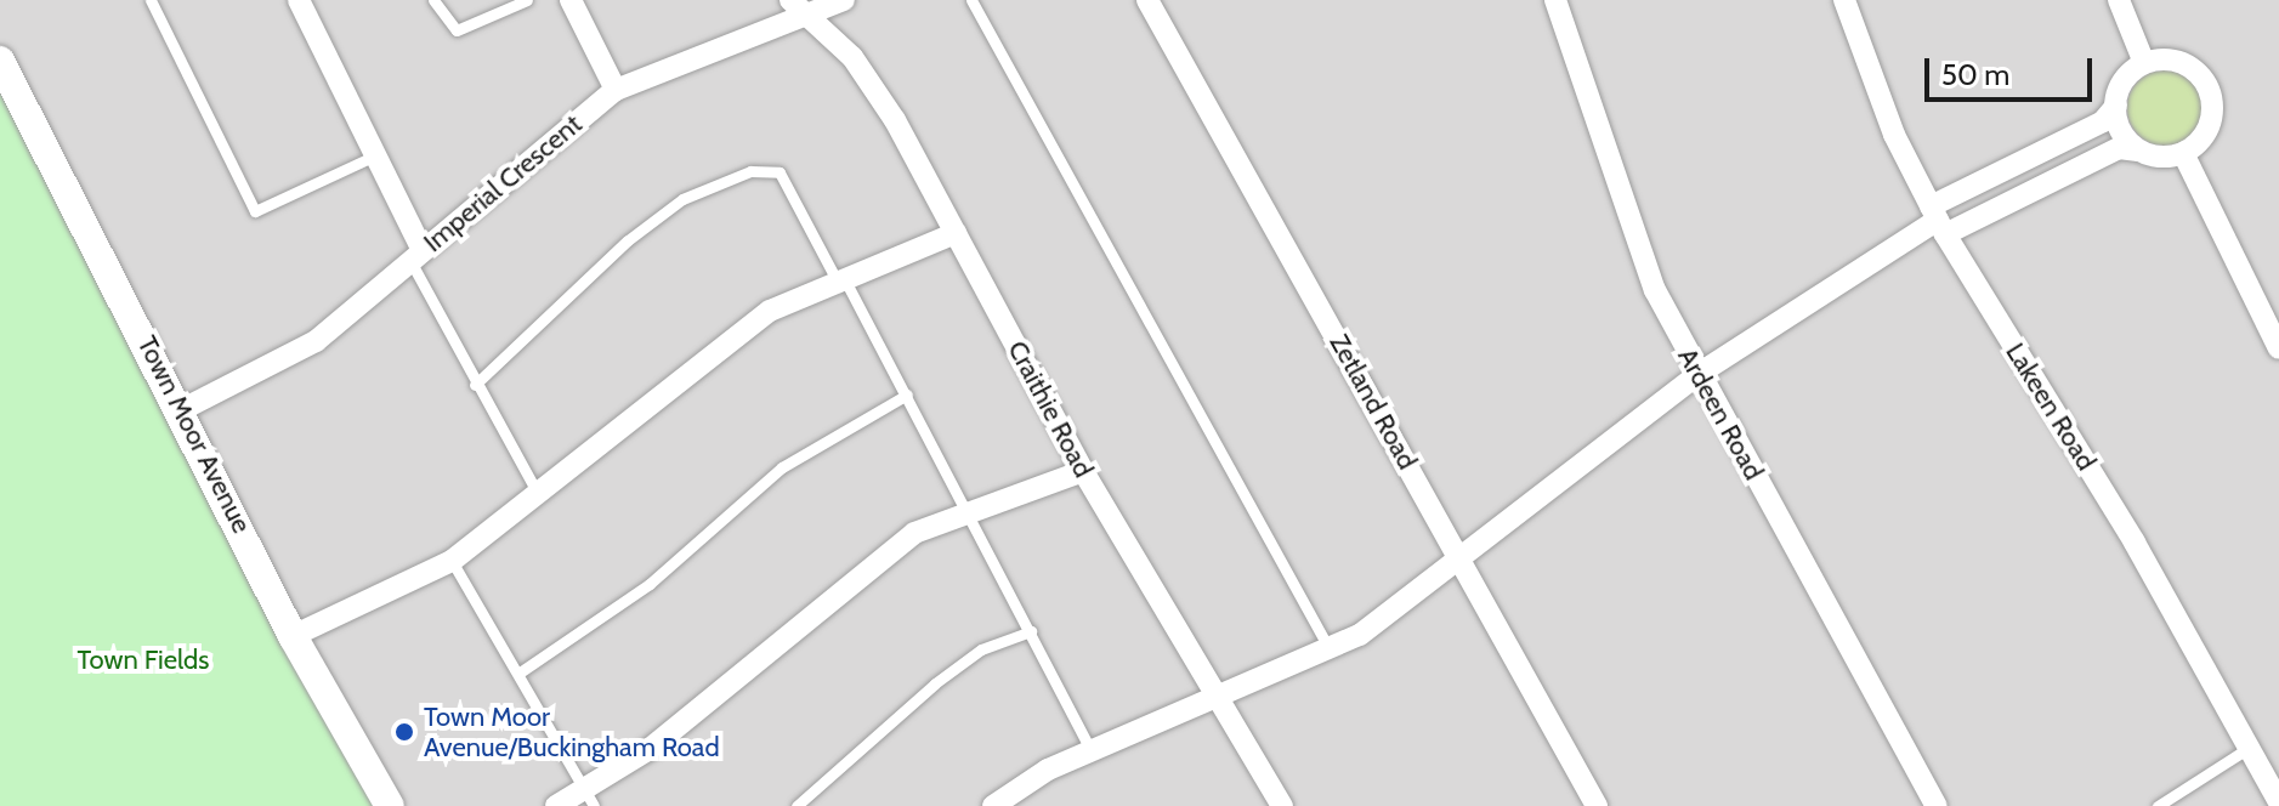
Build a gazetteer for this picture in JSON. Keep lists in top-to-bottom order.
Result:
{
  "streets": {
    "street": [
      "Imperial Crescent",
      "Zetland Road",
      "Lakeen Road",
      "Craithie Road",
      "Ardeen Road",
      "Town Moor Avenue"
    ]
  },
  "crossings": [
    ["Imperial Crescent", "Craithie Road"],
    ["Imperial Crescent", "Town Moor Avenue"]
  ],
  "parks": ["Town Fields"],
  "places": ["Town Moor Avenue/Buckingham Road"],
  "scale_bar": "50 m"
}
